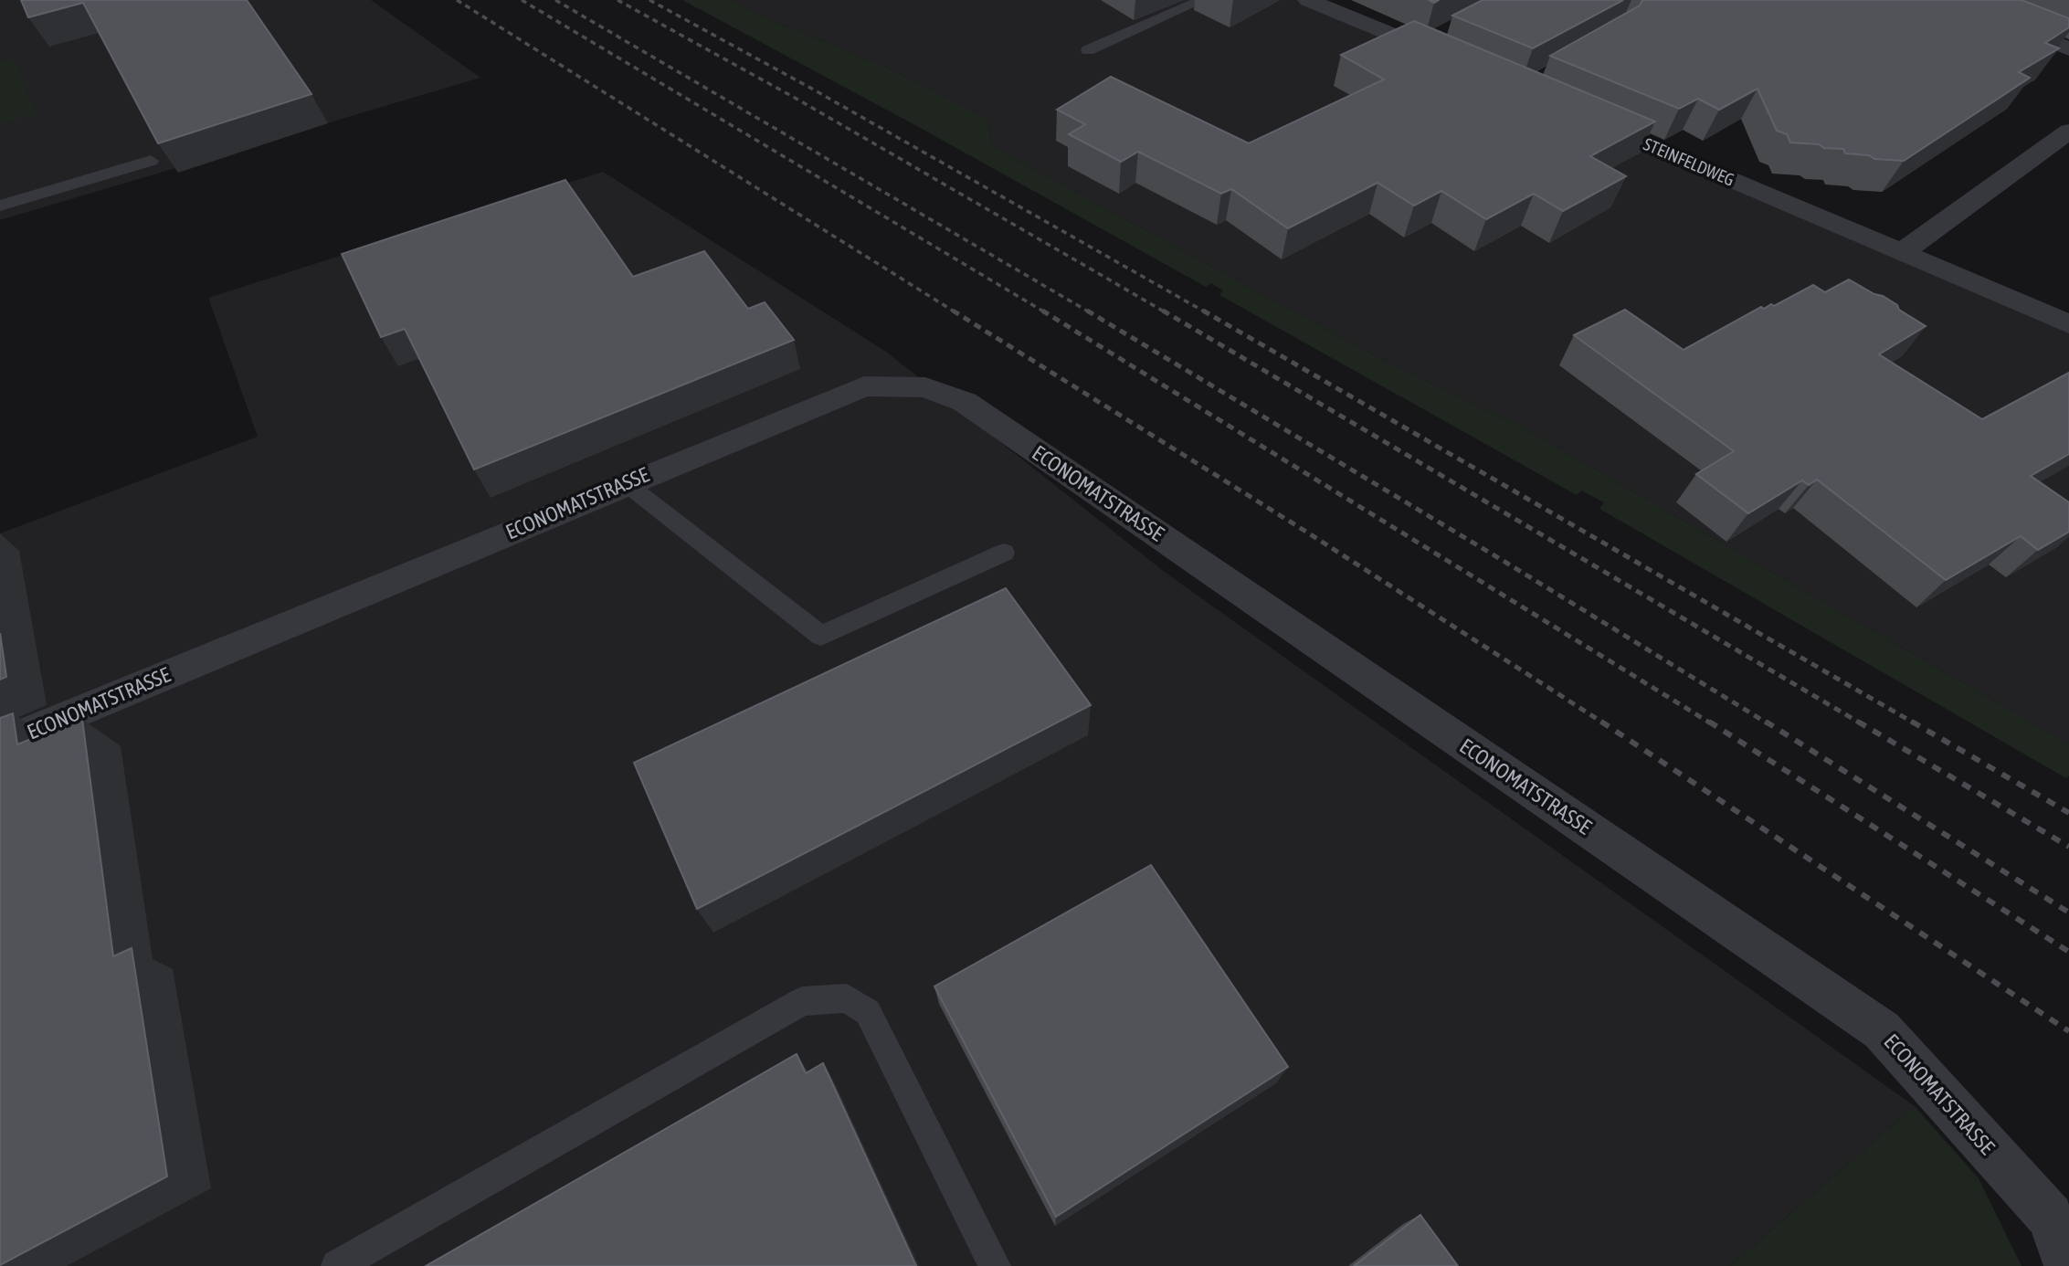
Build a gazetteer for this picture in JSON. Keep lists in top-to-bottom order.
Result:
{
  "streets": {
    "street": ["STEINFELDWEG", "ECONOMATSTRASSE"]
  }
}
